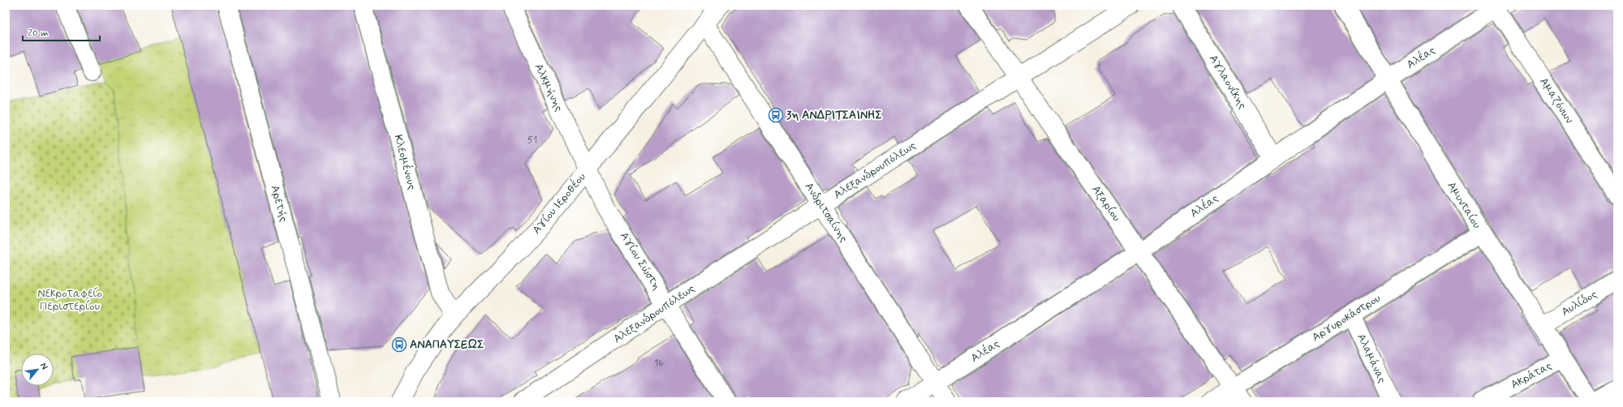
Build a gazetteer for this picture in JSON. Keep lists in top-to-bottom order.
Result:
{
  "streets": {
    "street": [
      "Αλέας",
      "Αγλαονίκης",
      "Αλκμήνης",
      "Αμαζόνων",
      "Κλεομένους",
      "Αλεξανδρουπόλεως",
      "Αρετής",
      "Αγίου Ιεροθέου",
      "Αξαρίου",
      "Αμυνταίου",
      "Ανδριτσαίνης",
      "Αγίου Σώστη",
      "Αυλίδος",
      "Αργυροκάστρου",
      "Αλαμάνας",
      "Ακράτας"
    ]
  },
  "crossings": [
    ["Αλέας", "Αγλαονίκης"],
    ["Αλέας", "Αμαζόνων"],
    ["Αλέας", "Αξαρίου"],
    ["Αλέας", "Αμυνταίου"],
    ["Αλέας", "Ανδριτσαίνης"],
    ["Αλκμήνης", "Αγίου Ιεροθέου"],
    ["Αλκμήνης", "Αγίου Σώστη"],
    ["Κλεομένους", "Αγίου Ιεροθέου"],
    ["Αλεξανδρουπόλεως", "Αξαρίου"],
    ["Αλεξανδρουπόλεως", "Ανδριτσαίνης"],
    ["Αλεξανδρουπόλεως", "Αγίου Σώστη"],
    ["Αγίου Ιεροθέου", "Ανδριτσαίνης"],
    ["Αγίου Ιεροθέου", "Αγίου Σώστη"],
    ["Αξαρίου", "Αργυροκάστρου"],
    ["Αμυνταίου", "Αυλίδος"],
    ["Αμυνταίου", "Αργυροκάστρου"],
    ["Αμυνταίου", "Ακράτας"],
    ["Αργυροκάστρου", "Αλαμάνας"]
  ],
  "parks": ["Νεκροταφείο Περιστερίου"],
  "places": {
    "bus stop": ["3η ΑΝΔΡΙΤΣΑΙΝΗΣ", "ΑΝΑΠΑΥΣΕΩΣ"]
  },
  "house_numbers": ["51", "16"],
  "scale_bar": "20 m",
  "north": "top right"
}
